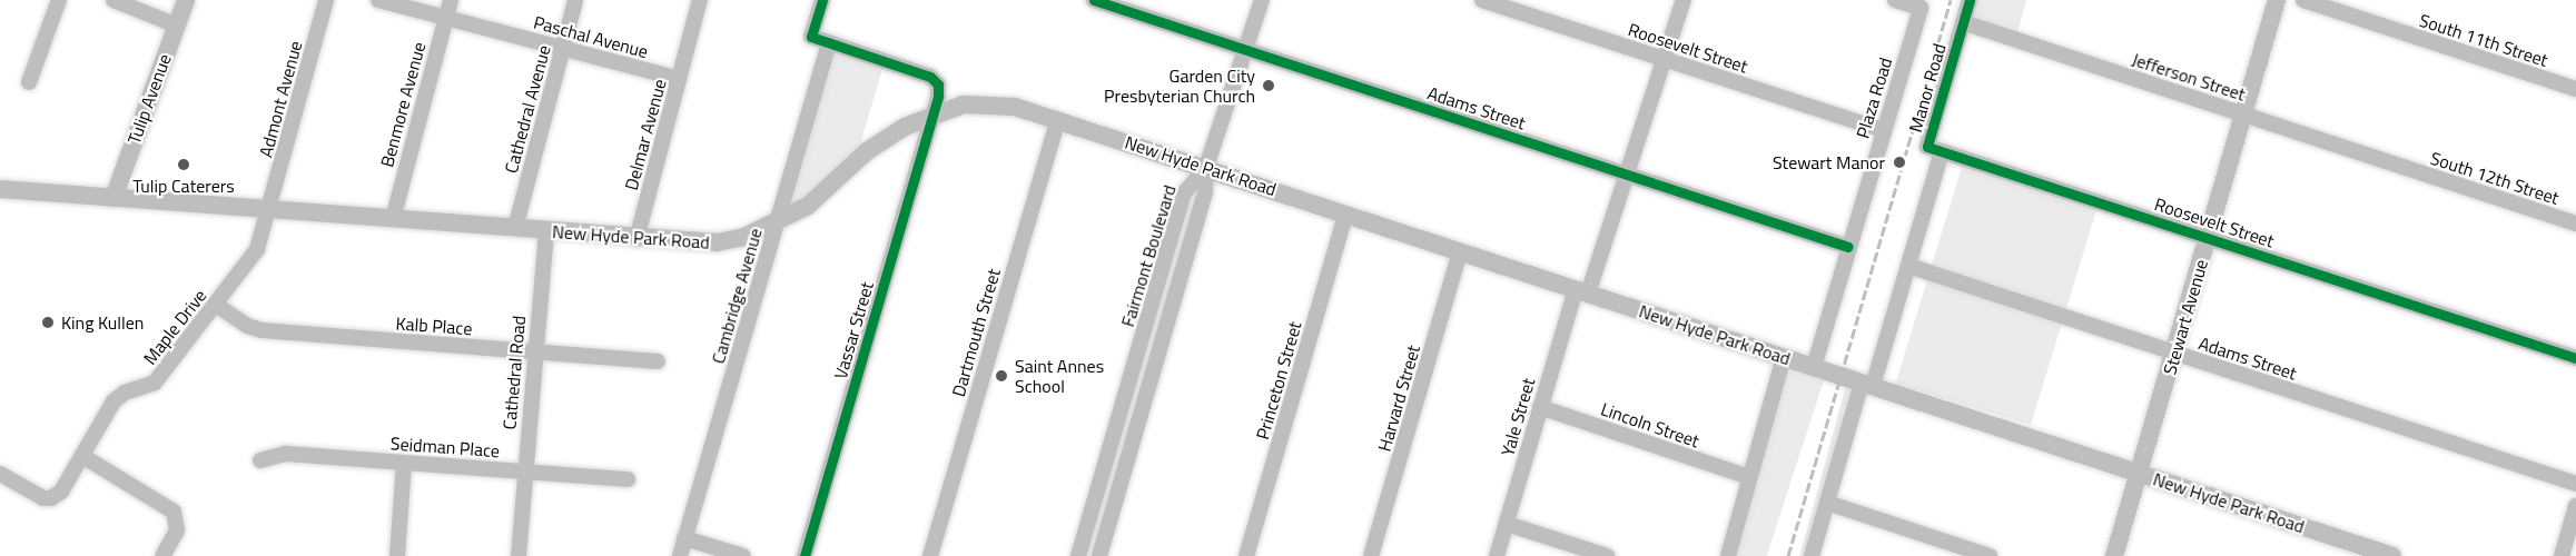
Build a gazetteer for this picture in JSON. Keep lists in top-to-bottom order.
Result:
{
  "streets": {
    "main road": ["Tulip Avenue", "New Hyde Park Road", "Stewart Avenue"],
    "street": [
      "Paschal Avenue",
      "South 11th Street",
      "Roosevelt Street",
      "Jefferson Street",
      "Manor Road",
      "Plaza Road",
      "Admont Avenue",
      "Benmore Avenue",
      "Adams Street",
      "Cathedral Avenue",
      "Delmar Avenue",
      "South 12th Street",
      "Fairmont Boulevard",
      "Cambridge Avenue",
      "Kalb Place",
      "Maple Drive",
      "Vassar Street",
      "Dartmouth Street",
      "Cathedral Road",
      "Princeton Street",
      "Harvard Street",
      "Yale Street",
      "Lincoln Street",
      "Seidman Place"
    ]
  },
  "crossings": [
    ["Paschal Avenue", "Benmore Avenue"],
    ["Paschal Avenue", "Cathedral Avenue"],
    ["Paschal Avenue", "Delmar Avenue"],
    ["Roosevelt Street", "Manor Road"],
    ["Roosevelt Street", "Plaza Road"],
    ["Roosevelt Street", "Stewart Avenue"],
    ["Roosevelt Street", "Yale Street"],
    ["Jefferson Street", "Manor Road"],
    ["Jefferson Street", "South 12th Street"],
    ["Jefferson Street", "Stewart Avenue"],
    ["Manor Road", "Adams Street"],
    ["Manor Road", "New Hyde Park Road"],
    ["Plaza Road", "Adams Street"],
    ["Plaza Road", "New Hyde Park Road"],
    ["Tulip Avenue", "New Hyde Park Road"],
    ["Admont Avenue", "New Hyde Park Road"],
    ["Admont Avenue", "Maple Drive"],
    ["Benmore Avenue", "New Hyde Park Road"],
    ["Adams Street", "Stewart Avenue"],
    ["Adams Street", "Yale Street"],
    ["Cathedral Avenue", "New Hyde Park Road"],
    ["Delmar Avenue", "New Hyde Park Road"],
    ["New Hyde Park Road", "Fairmont Boulevard"],
    ["New Hyde Park Road", "Cambridge Avenue"],
    ["New Hyde Park Road", "Stewart Avenue"],
    ["New Hyde Park Road", "Maple Drive"],
    ["New Hyde Park Road", "Vassar Street"],
    ["New Hyde Park Road", "Dartmouth Street"],
    ["New Hyde Park Road", "Cathedral Road"],
    ["New Hyde Park Road", "Princeton Street"],
    ["New Hyde Park Road", "Harvard Street"],
    ["New Hyde Park Road", "Yale Street"],
    ["Cambridge Avenue", "Vassar Street"],
    ["Kalb Place", "Maple Drive"],
    ["Kalb Place", "Cathedral Road"],
    ["Cathedral Road", "Seidman Place"],
    ["Yale Street", "Lincoln Street"]
  ],
  "places": [
    "Garden City Presbyterian Church",
    "Stewart Manor",
    "Tulip Caterers",
    "King Kullen",
    "Saint Annes School"
  ]
}
